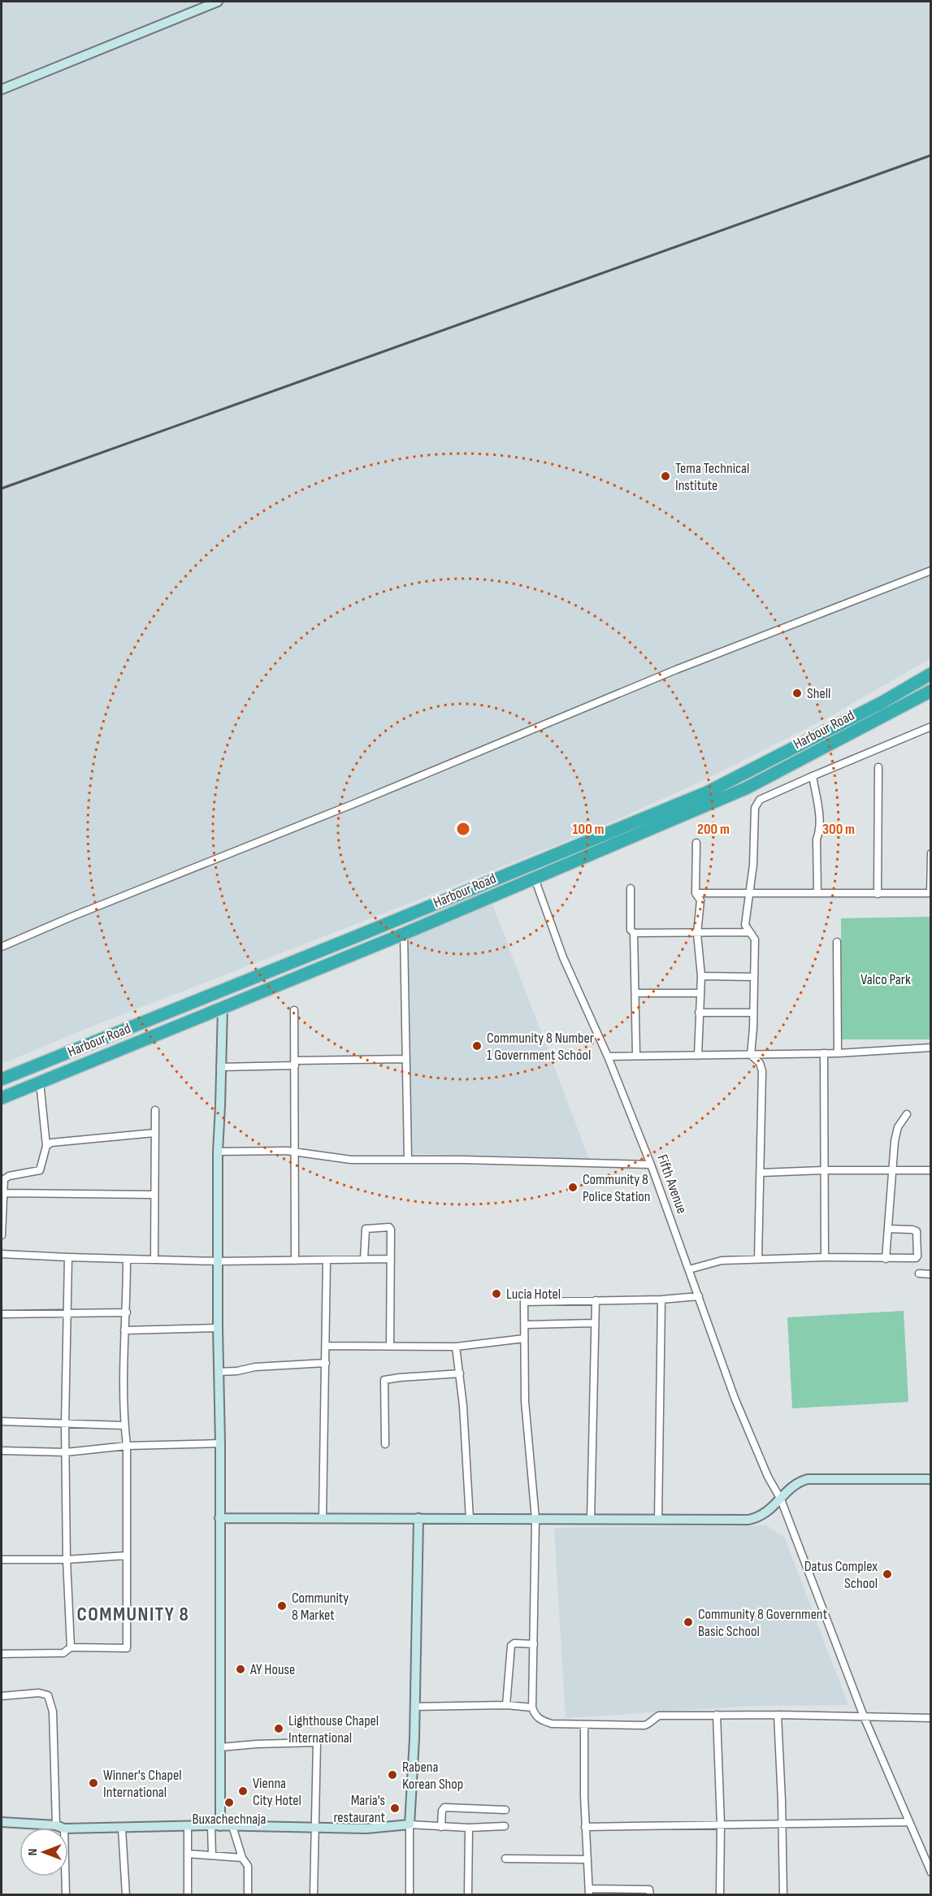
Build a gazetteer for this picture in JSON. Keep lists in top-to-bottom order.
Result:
{
  "streets": {
    "highway": ["Harbour Road"],
    "street": ["Fifth Avenue"]
  },
  "crossings": [
    ["Harbour Road", "Fifth Avenue"]
  ],
  "districts": ["COMMUNITY 8"],
  "parks": ["Valco Park"],
  "places": [
    "Tema Technical Institute",
    "Shell",
    "Community 8 Number 1 Government School",
    "Community 8 Police Station",
    "Lucia Hotel",
    "Datus Complex School",
    "Community 8 Market",
    "Community 8 Government Basic School",
    "AY House",
    "Lighthouse Chapel International",
    "Rabena Korean Shop",
    "Winner's Chapel International",
    "Vienna City Hotel",
    "Buxachechnaja",
    "Maria's restaurant"
  ],
  "north": "left",
  "rings": ["100 m", "200 m", "300 m"]
}
